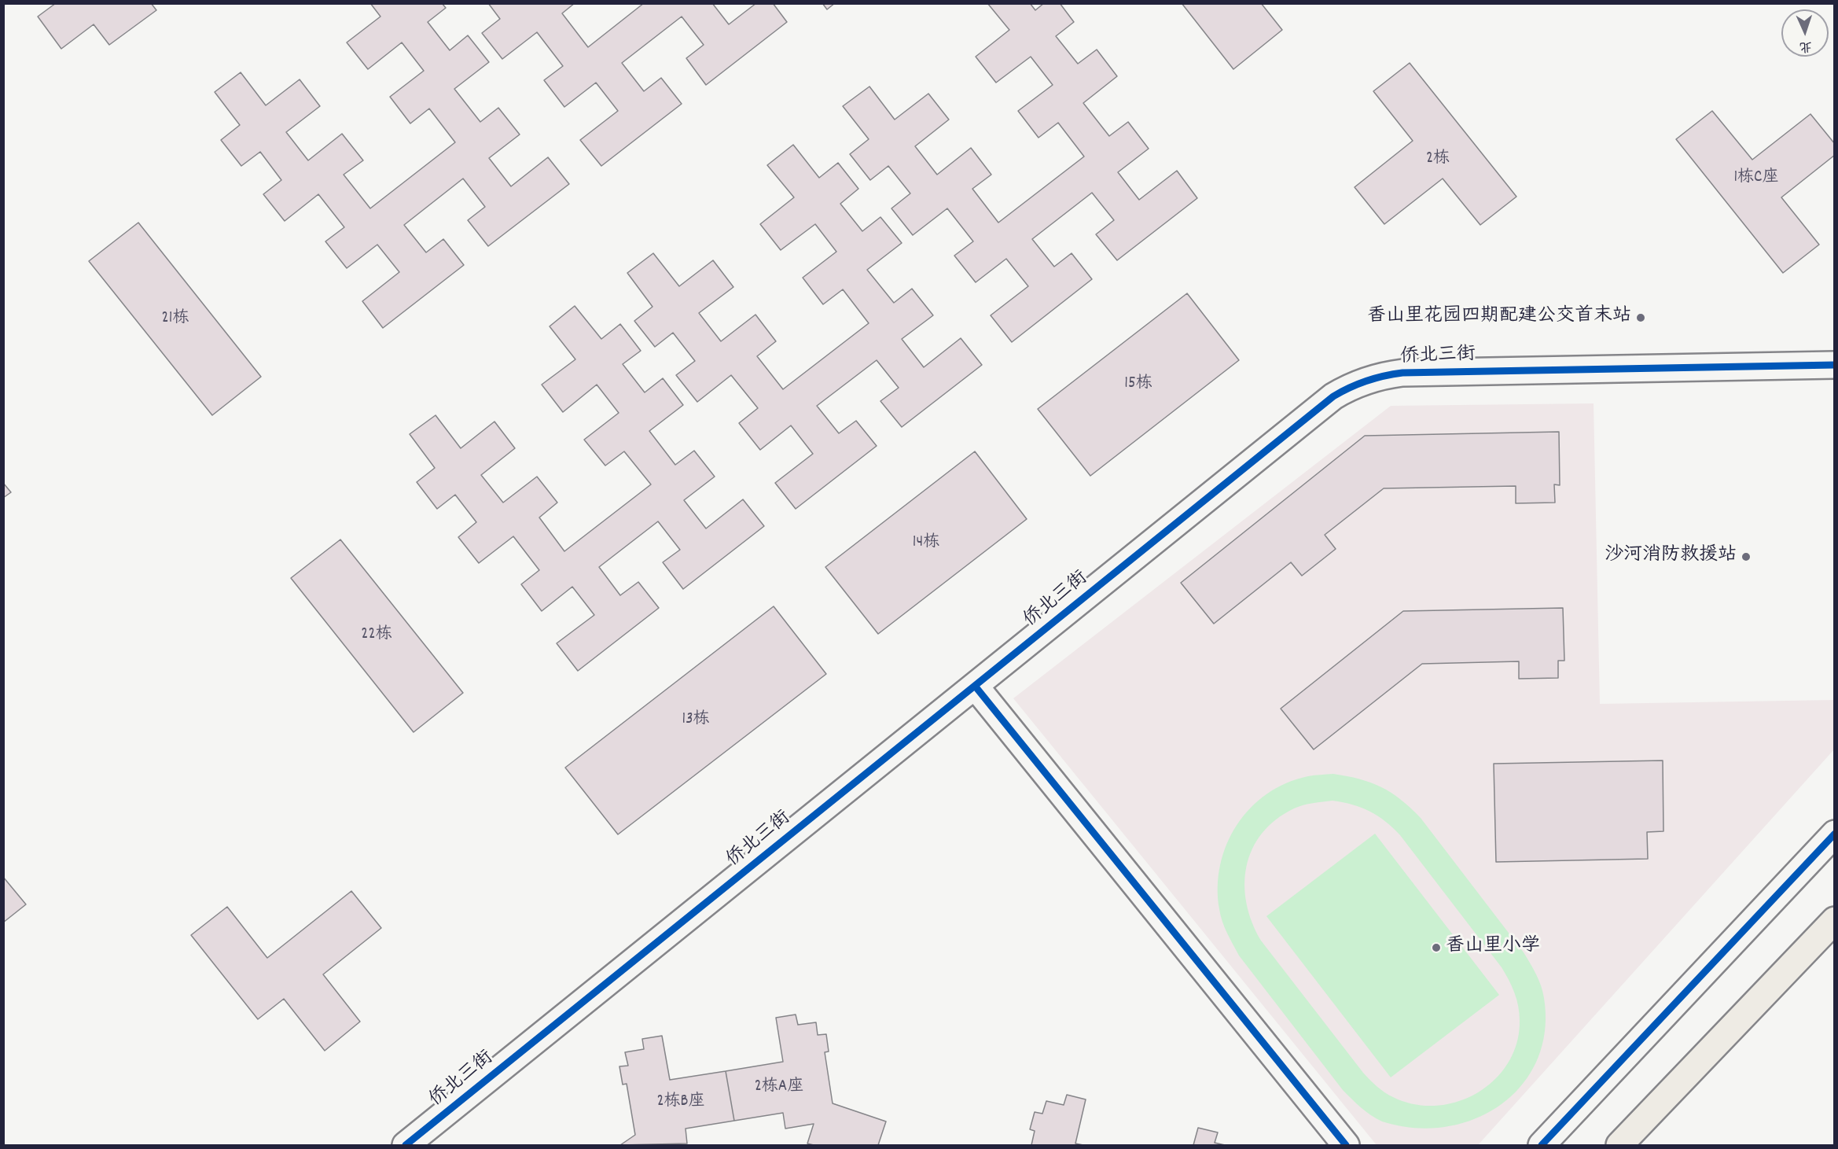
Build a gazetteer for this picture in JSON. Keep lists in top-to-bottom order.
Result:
{
  "streets": {
    "street": ["侨北三街"]
  },
  "places": ["香山里花园四期配建公交首末站", "沙河消防救援站", "香山里小学"],
  "house_numbers": [
    "2栋",
    "1栋C座",
    "21栋",
    "15栋",
    "14栋",
    "22栋",
    "13栋",
    "2栋A座",
    "2栋B座"
  ],
  "north": "bottom"
}
